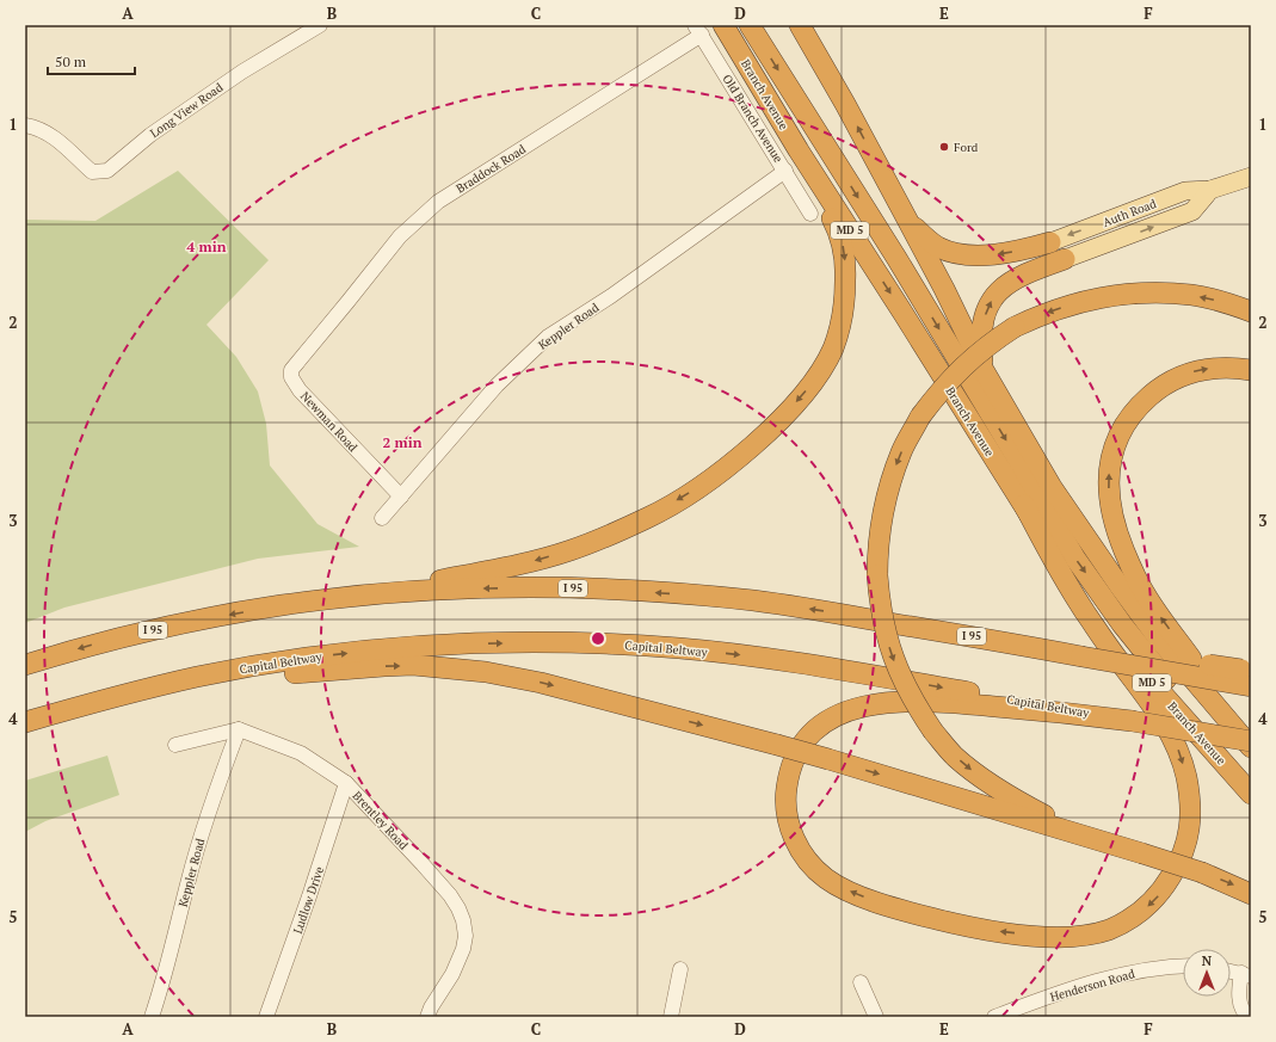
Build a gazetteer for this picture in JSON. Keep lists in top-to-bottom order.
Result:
{
  "streets": {
    "highway": [
      "Branch Avenue",
      "MD 5",
      "I 95",
      "Capital Beltway"
    ],
    "main road": ["Auth Road"],
    "street": [
      "Long View Road",
      "Old Branch Avenue",
      "Braddock Road",
      "Keppler Road",
      "Newman Road",
      "Brentley Road",
      "Ludlow Drive",
      "Henderson Road"
    ]
  },
  "crossings": [
    ["Old Branch Avenue", "Braddock Road"],
    ["Old Branch Avenue", "Keppler Road"],
    ["Braddock Road", "Newman Road"],
    ["Keppler Road", "Newman Road"],
    ["Keppler Road", "Brentley Road"],
    ["Brentley Road", "Ludlow Drive"]
  ],
  "places": ["Ford"],
  "scale_bar": "50 m",
  "north": "top",
  "grid": {
    "columns": [
      "A",
      "B",
      "C",
      "D",
      "E",
      "F"
    ],
    "rows": [
      "1",
      "2",
      "3",
      "4",
      "5"
    ]
  },
  "rings": ["4 min", "2 min"]
}
